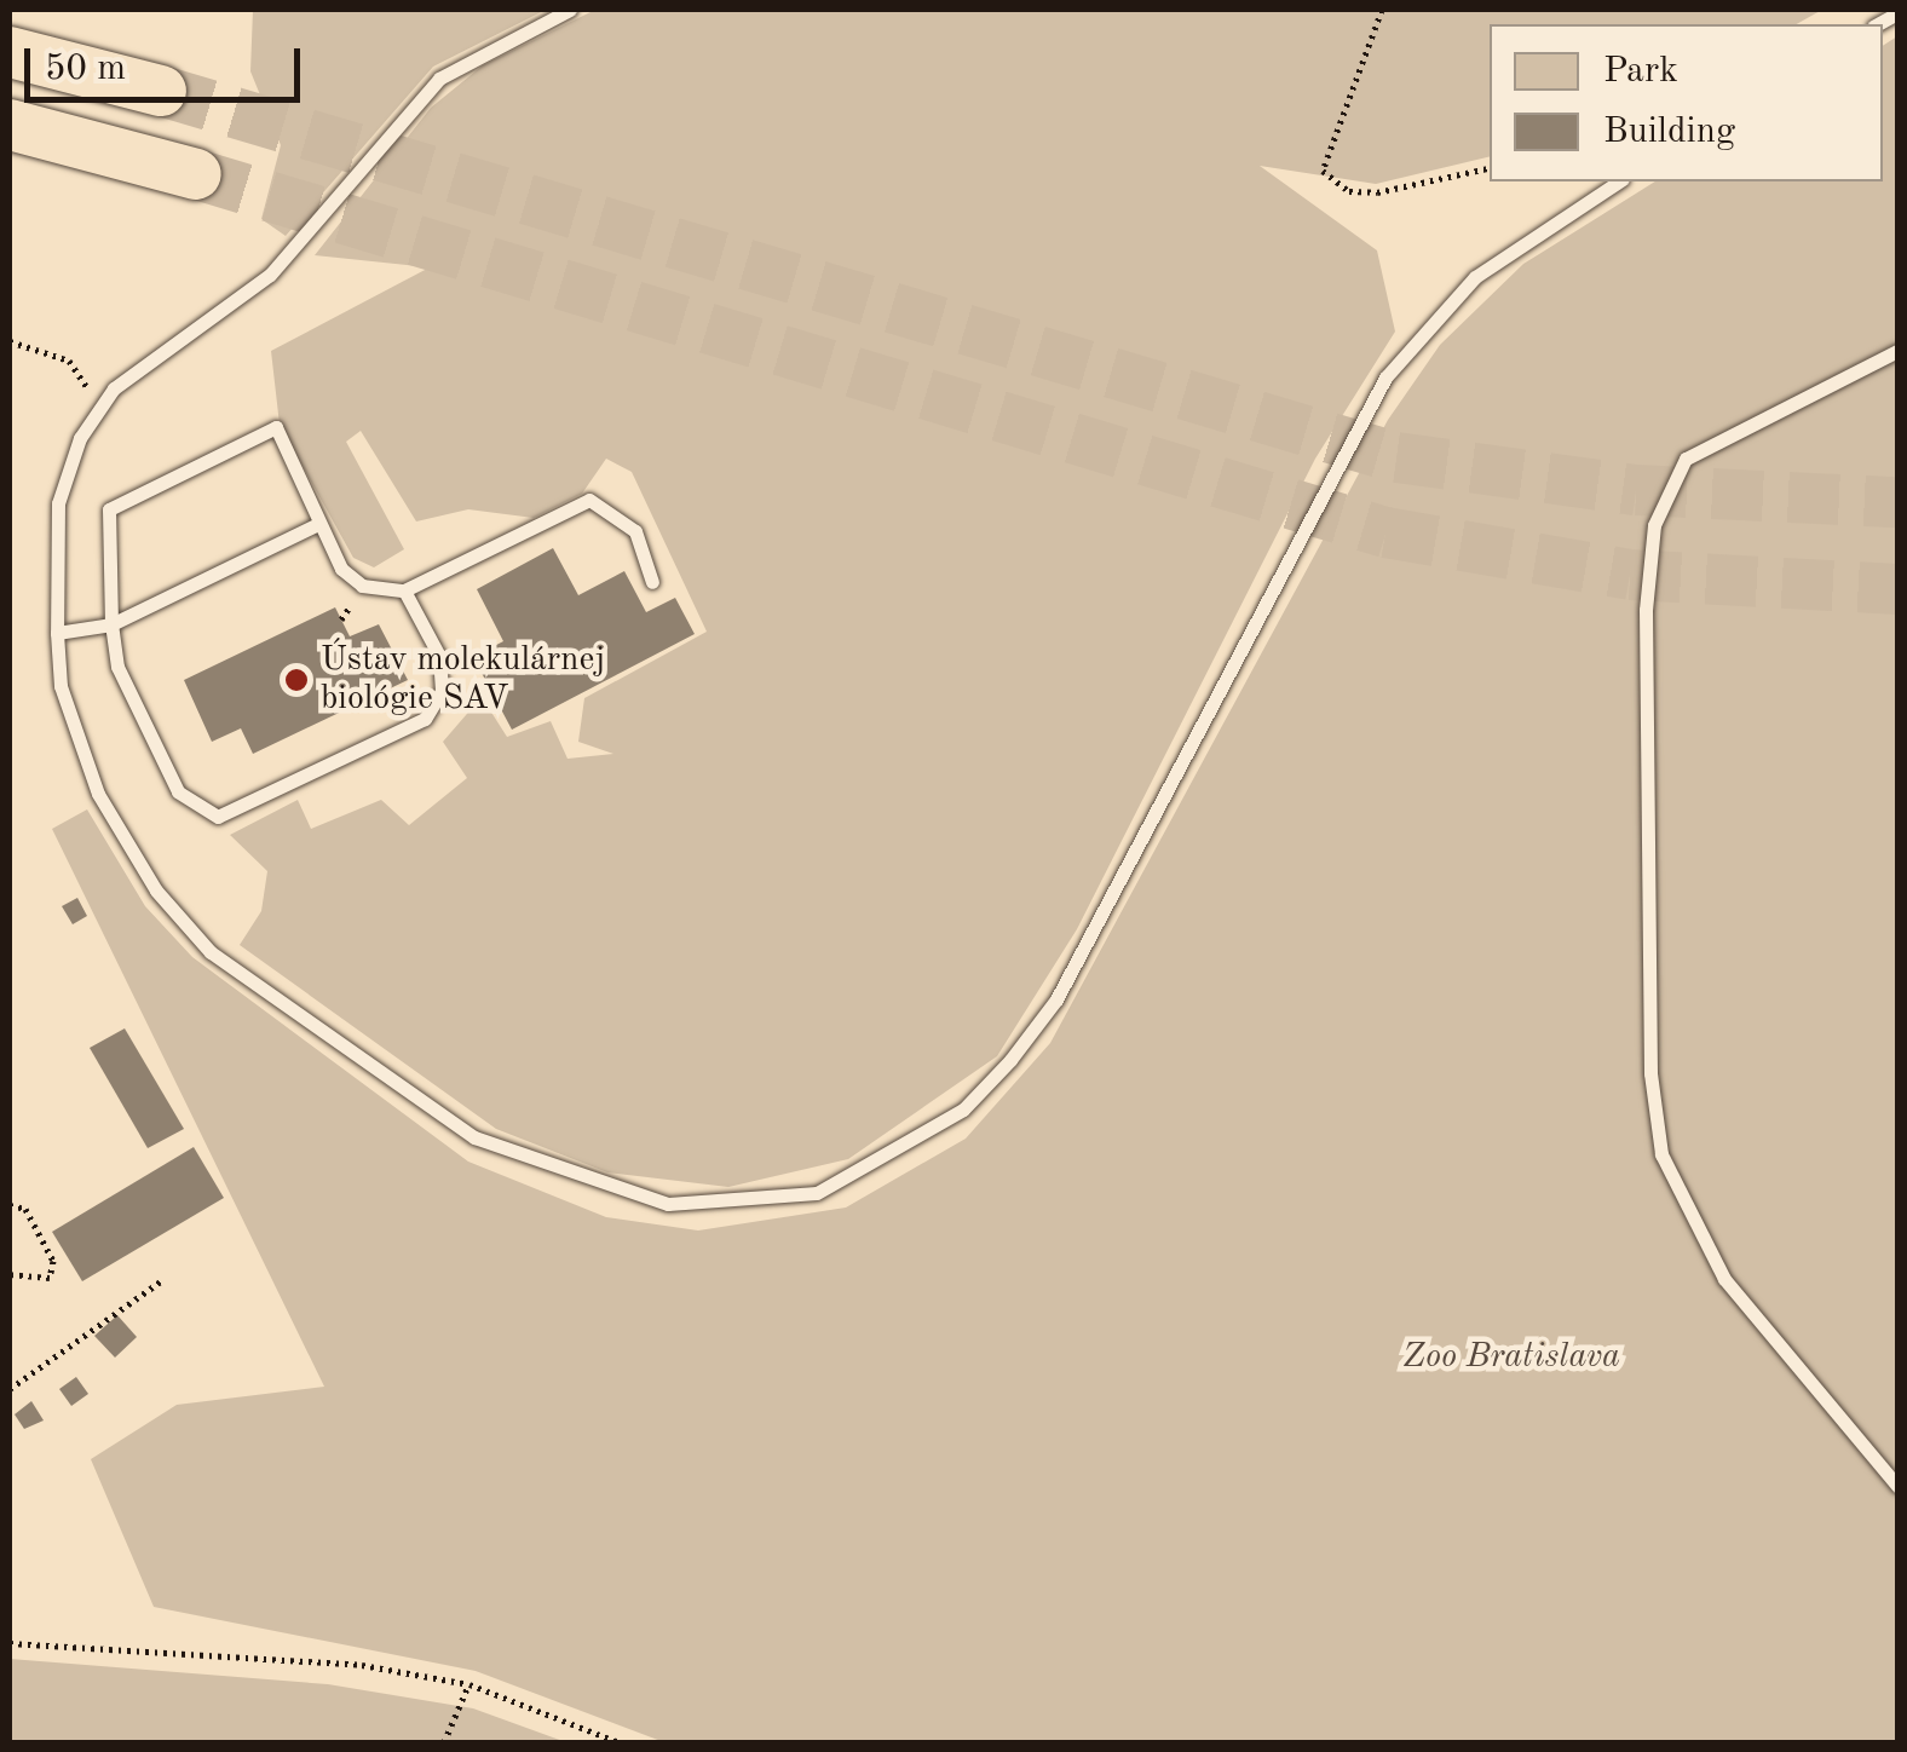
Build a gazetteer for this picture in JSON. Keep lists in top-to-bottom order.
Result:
{
  "parks": ["Zoo Bratislava"],
  "places": ["Ústav molekulárnej biológie SAV"],
  "legend": ["Park", "Building"],
  "scale_bar": "50 m"
}
